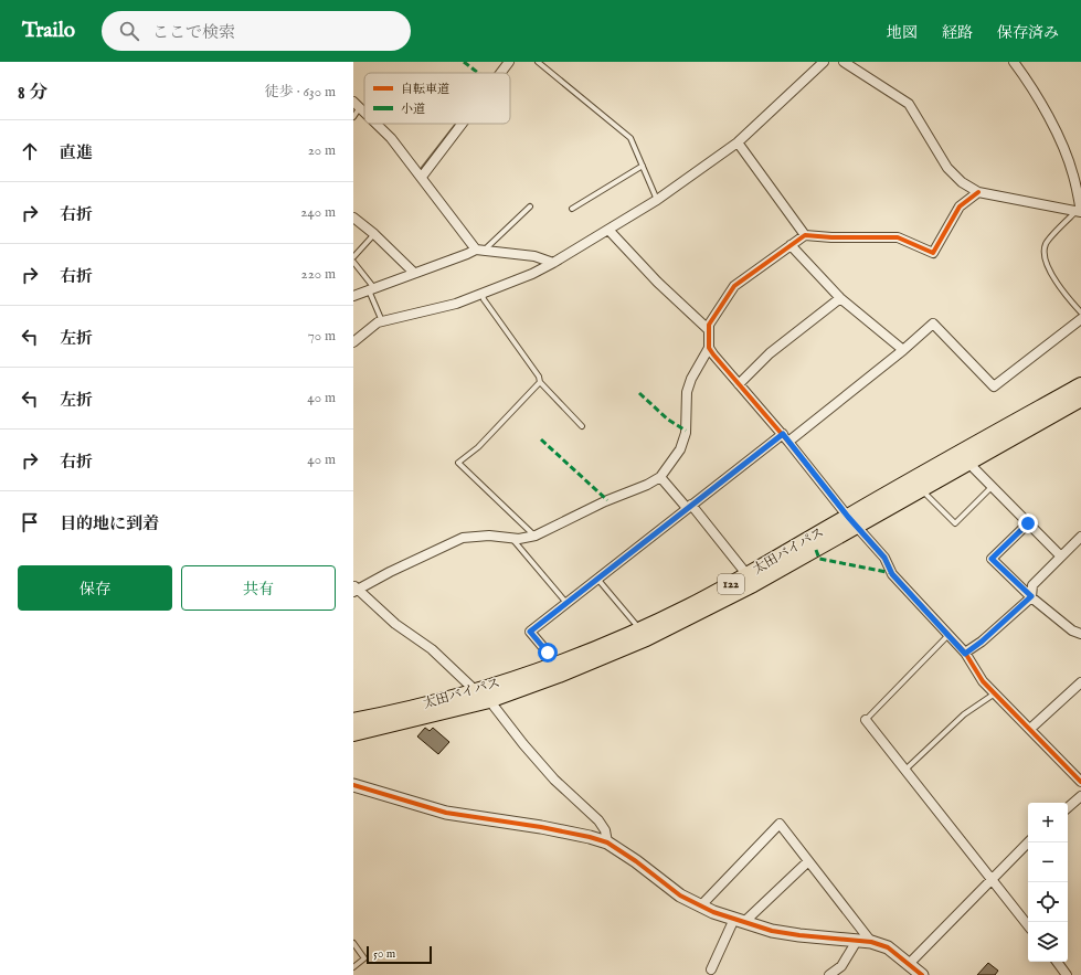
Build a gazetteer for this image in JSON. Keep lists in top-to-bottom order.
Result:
{
  "streets": {
    "highway": ["太田バイパス", "122"]
  },
  "legend": ["自転車道", "小道"],
  "scale_bar": "50 m",
  "page": {
    "header": "Trailo",
    "search": "ここで検索",
    "nav": ["地図", "経路", "保存済み"],
    "heading": ["8 分", "徒歩 · 630 m"],
    "list": [
      ["直進", "20 m"],
      ["右折", "240 m"],
      ["右折", "220 m"],
      ["左折", "70 m"],
      ["左折", "40 m"],
      ["右折", "40 m"],
      "目的地に到着"
    ],
    "buttons": ["保存", "共有"],
    "map_buttons": ["+", "−"],
    "scale": "50 m"
  }
}
